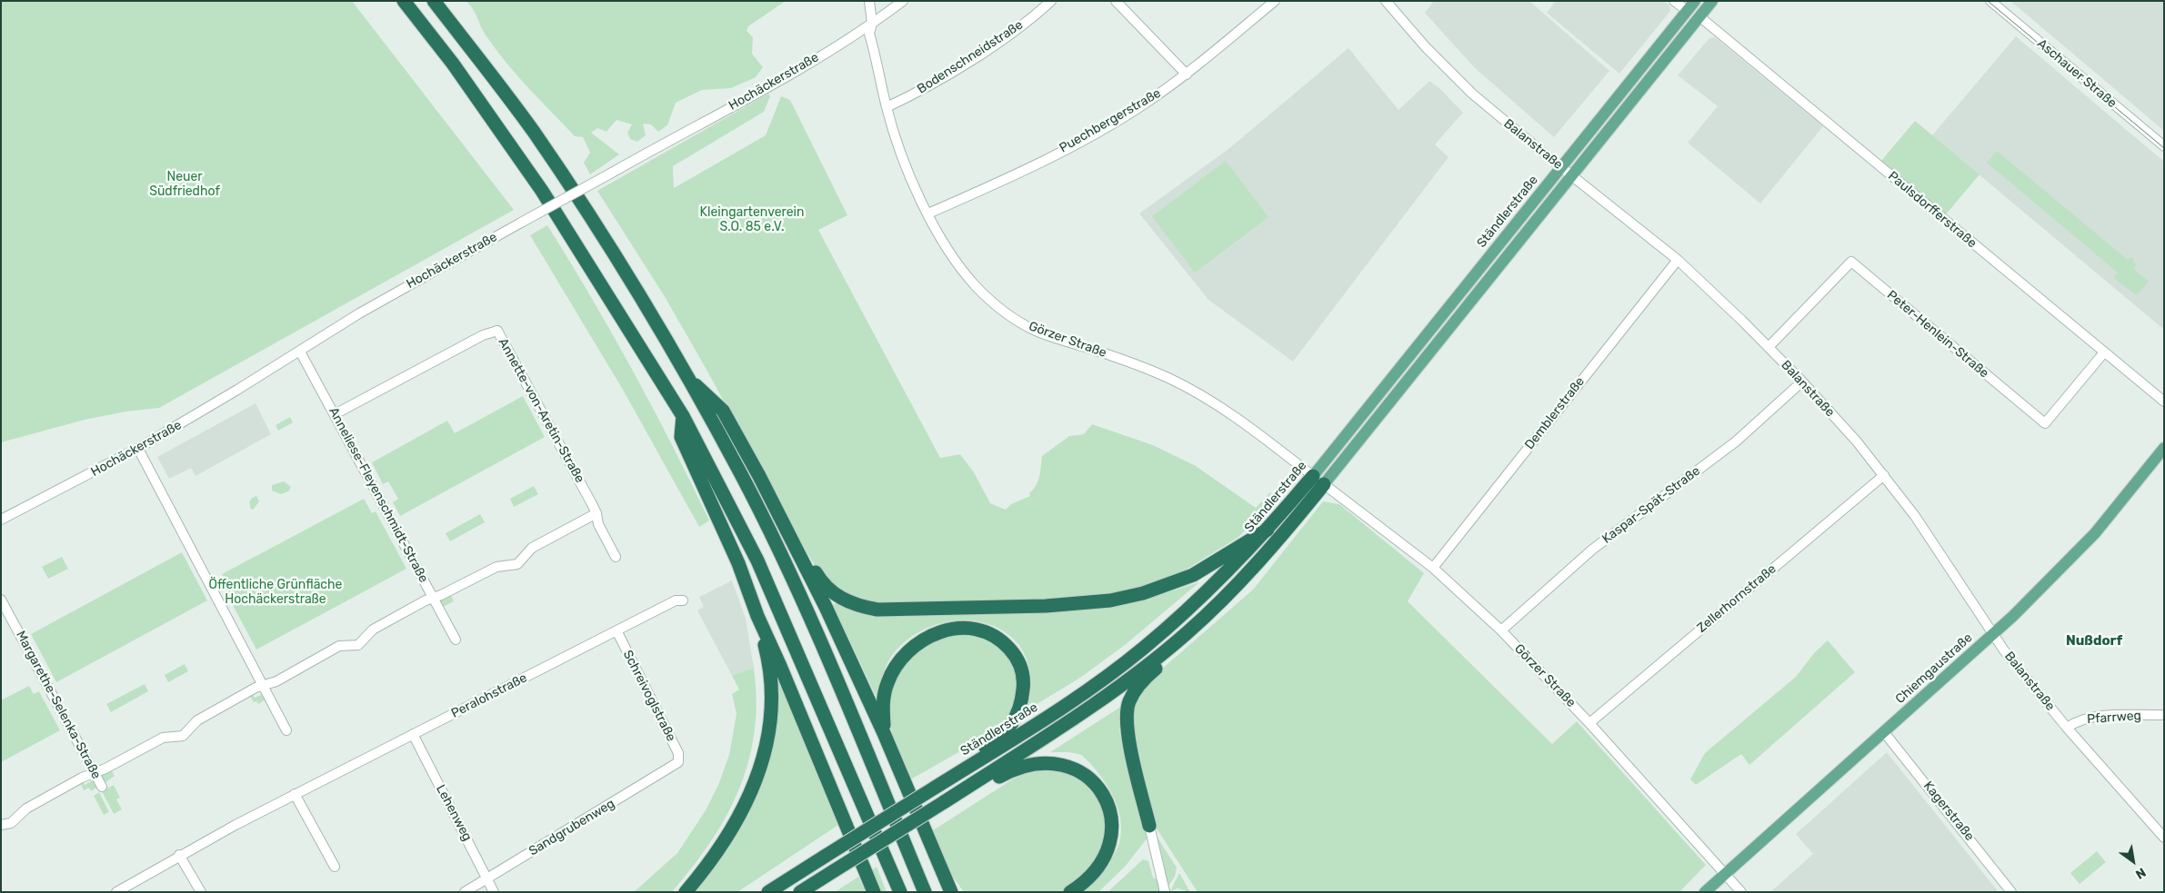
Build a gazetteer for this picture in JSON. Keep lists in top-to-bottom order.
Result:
{
  "streets": {
    "highway": ["Ständlerstraße"],
    "main road": ["Chiemgaustraße"],
    "street": [
      "Bodenschneidstraße",
      "Aschauer Straße",
      "Hochäckerstraße",
      "Puechbergerstraße",
      "Balanstraße",
      "Paulsdorfferstraße",
      "Peter-Henlein-Straße",
      "Görzer Straße",
      "Annette-von-Aretin-Straße",
      "Demblerstraße",
      "Anneliese-Fleyenschmidt-Straße",
      "Kaspar-Spät-Straße",
      "Zellerhornstraße",
      "Peralohstraße",
      "Schreivoglstraße",
      "Margarethe-Selenka-Straße",
      "Pfarrweg",
      "Kagerstraße",
      "Lehenweg",
      "Sandgrubenweg"
    ]
  },
  "crossings": [
    ["Bodenschneidstraße", "Görzer Straße"],
    ["Hochäckerstraße", "Görzer Straße"],
    ["Hochäckerstraße", "Anneliese-Fleyenschmidt-Straße"],
    ["Puechbergerstraße", "Görzer Straße"],
    ["Balanstraße", "Ständlerstraße"],
    ["Balanstraße", "Peter-Henlein-Straße"],
    ["Balanstraße", "Demblerstraße"],
    ["Balanstraße", "Kaspar-Spät-Straße"],
    ["Balanstraße", "Zellerhornstraße"],
    ["Balanstraße", "Chiemgaustraße"],
    ["Balanstraße", "Pfarrweg"],
    ["Paulsdorfferstraße", "Peter-Henlein-Straße"],
    ["Ständlerstraße", "Görzer Straße"],
    ["Görzer Straße", "Demblerstraße"],
    ["Görzer Straße", "Kaspar-Spät-Straße"],
    ["Görzer Straße", "Zellerhornstraße"],
    ["Görzer Straße", "Chiemgaustraße"],
    ["Annette-von-Aretin-Straße", "Anneliese-Fleyenschmidt-Straße"],
    ["Chiemgaustraße", "Kagerstraße"],
    ["Peralohstraße", "Schreivoglstraße"],
    ["Peralohstraße", "Lehenweg"],
    ["Schreivoglstraße", "Sandgrubenweg"],
    ["Lehenweg", "Sandgrubenweg"]
  ],
  "districts": ["Nußdorf"],
  "parks": ["Neuer Südfriedhof", "Kleingartenverein S.O. 85 e.V.", "Öffentliche Grünfläche Hochäckerstraße"],
  "north": "bottom right"
}
